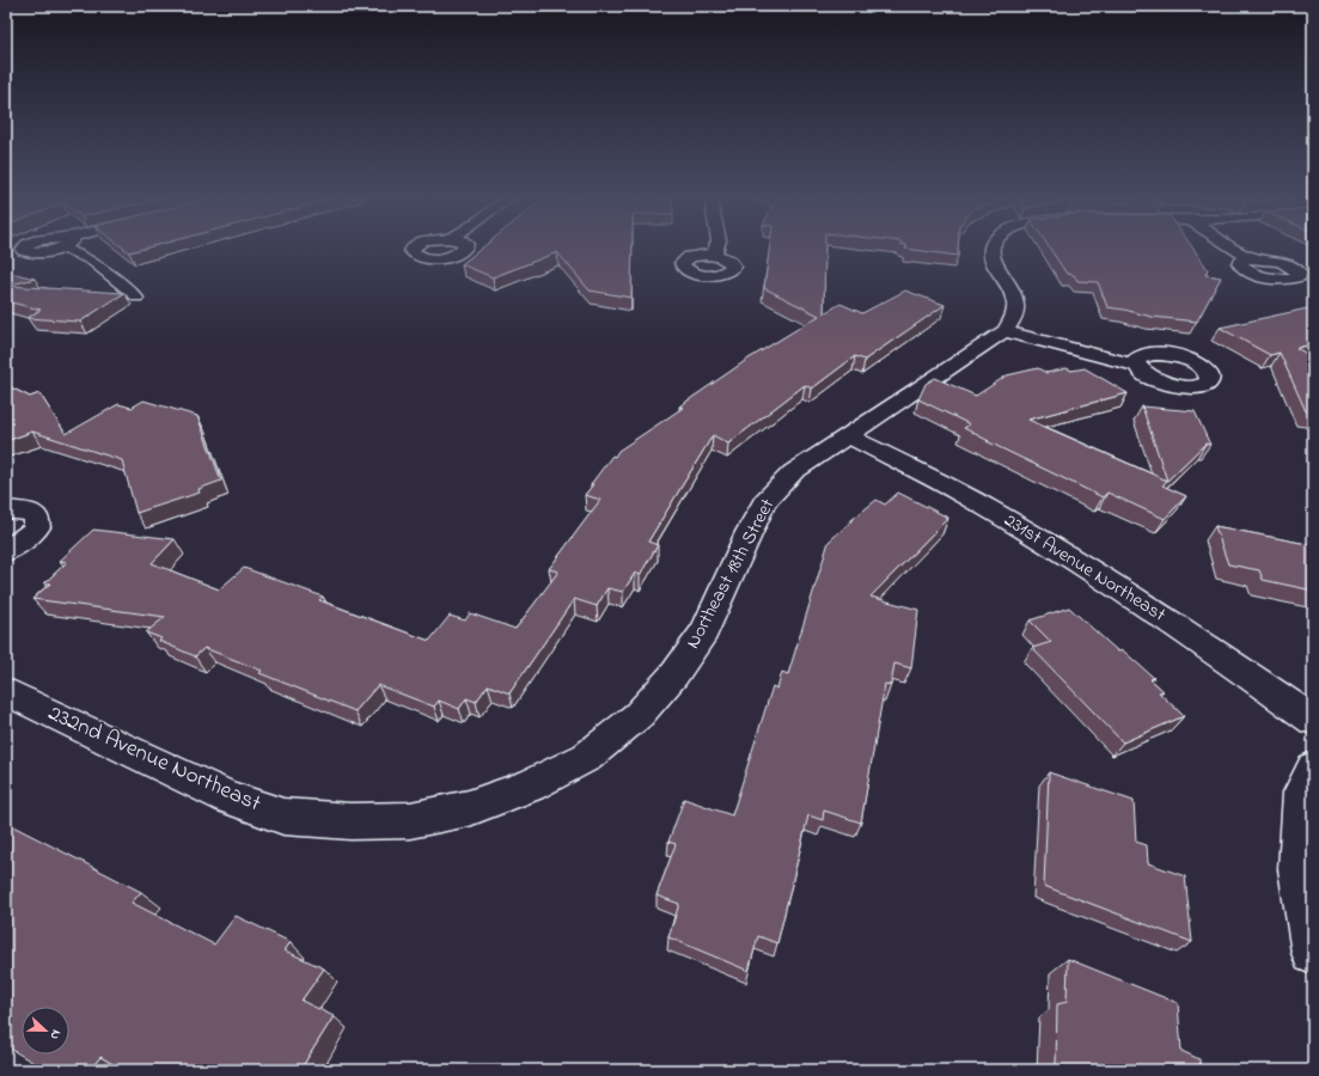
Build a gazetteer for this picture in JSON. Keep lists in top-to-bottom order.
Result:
{
  "streets": {
    "street": ["231st Avenue Northeast", "Northeast 18th Street", "232nd Avenue Northeast"]
  },
  "crossings": [
    ["231st Avenue Northeast", "Northeast 18th Street"],
    ["Northeast 18th Street", "232nd Avenue Northeast"]
  ],
  "north": "right"
}
